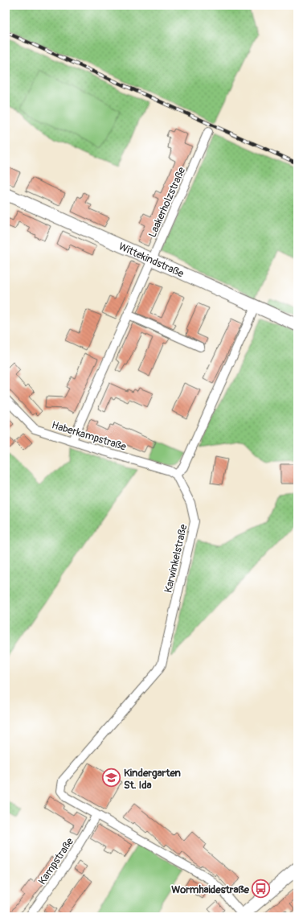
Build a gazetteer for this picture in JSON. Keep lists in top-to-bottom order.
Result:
{
  "streets": {
    "main road": ["Wittekindstraße"],
    "street": [
      "Laakerholzstraße",
      "Haberkampstraße",
      "Karwinkelstraße",
      "Kampstraße"
    ]
  },
  "crossings": [
    ["Laakerholzstraße", "Wittekindstraße"],
    ["Laakerholzstraße", "Haberkampstraße"],
    ["Haberkampstraße", "Karwinkelstraße"],
    ["Karwinkelstraße", "Kampstraße"]
  ],
  "places": {
    "school or university": ["Kindergarten St. Ida"],
    "bus stop": ["Wormhaidestraße"]
  }
}
